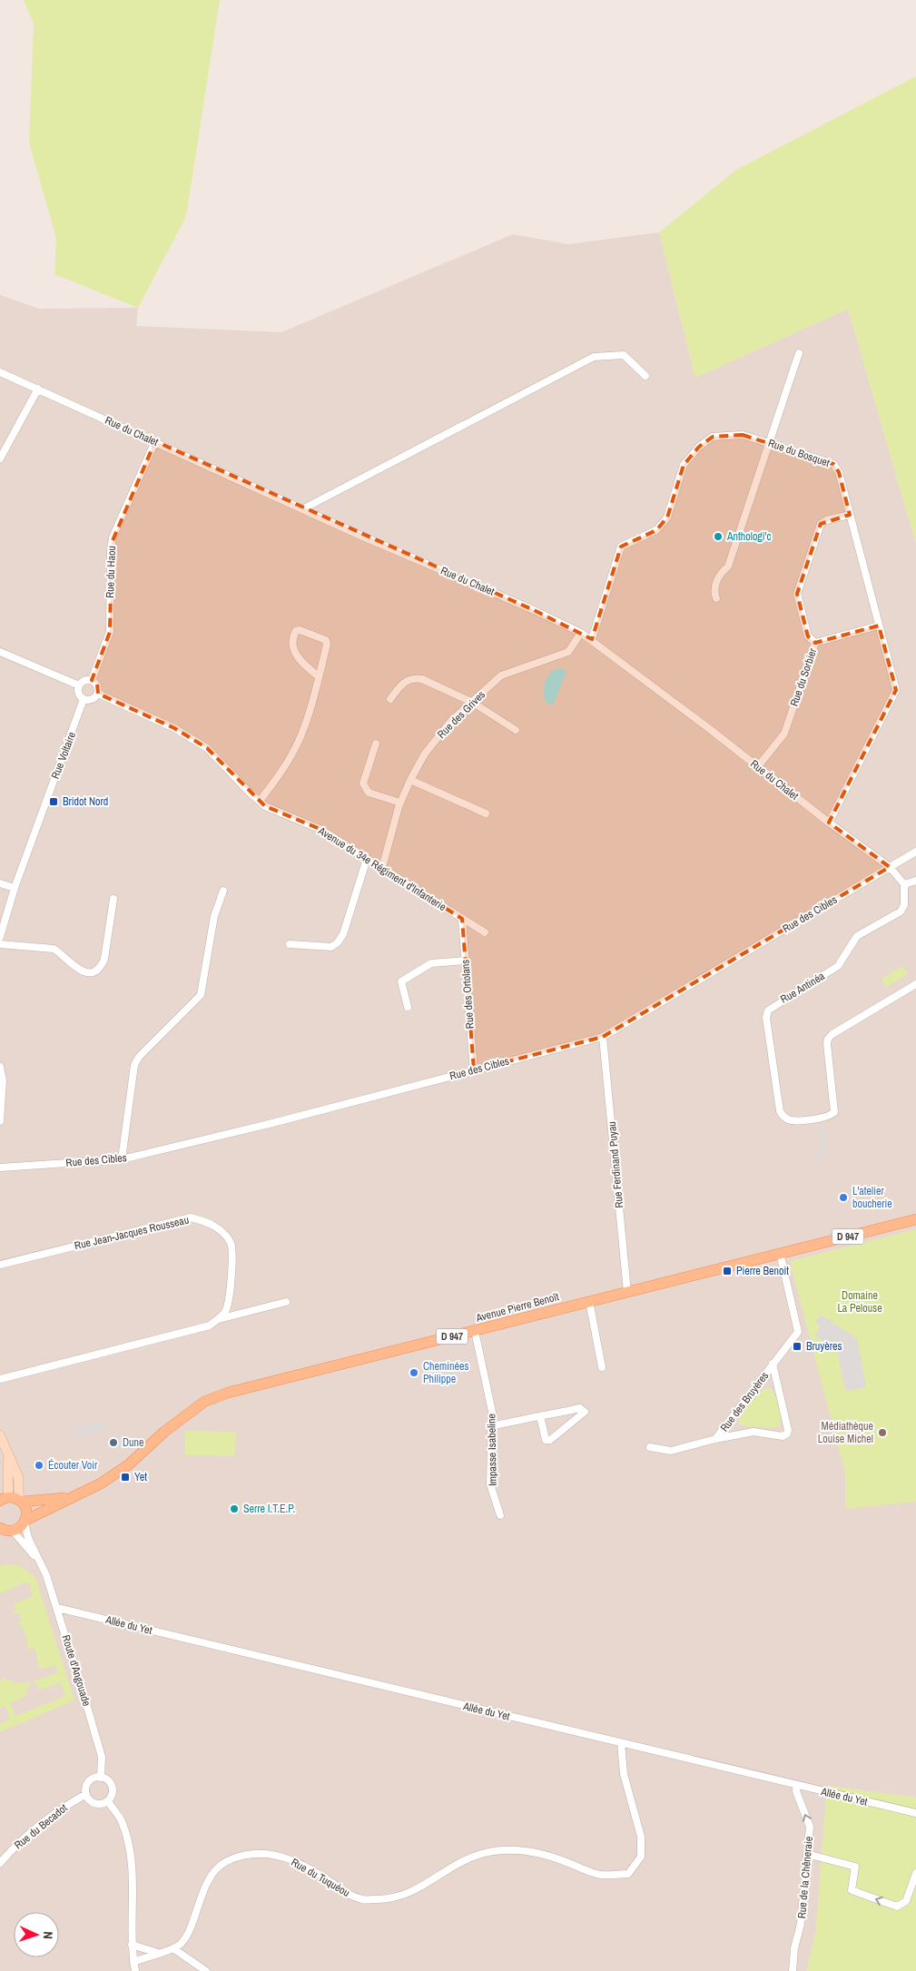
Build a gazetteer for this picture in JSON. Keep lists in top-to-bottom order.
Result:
{
  "streets": {
    "main road": ["D 947", "Avenue Pierre Benoît"],
    "street": [
      "Rue du Chalet",
      "Rue du Bosquet",
      "Rue du Haou",
      "Rue du Sorbier",
      "Rue des Grives",
      "Rue Voltaire",
      "Avenue du 34e Régiment d'Infanterie",
      "Rue des Cibles",
      "Rue Antinéa",
      "Rue des Ortolans",
      "Rue Ferdinand Puyau",
      "Rue Jean-Jacques Rousseau",
      "Rue des Bruyères",
      "Impasse Isabeline",
      "Allée du Yet",
      "Route d'Angouade",
      "Rue du Becadot",
      "Rue du Tuquéou",
      "Rue de la Chêneraie"
    ]
  },
  "crossings": [
    ["Rue du Chalet", "Rue du Bosquet"],
    ["Rue du Chalet", "Rue du Haou"],
    ["Rue du Chalet", "Rue du Sorbier"],
    ["Rue du Chalet", "Rue des Grives"],
    ["Rue du Chalet", "Rue des Cibles"],
    ["Rue du Chalet", "Rue Antinéa"],
    ["Rue du Bosquet", "Rue du Sorbier"],
    ["Rue du Haou", "Rue Voltaire"],
    ["Rue du Haou", "Avenue du 34e Régiment d'Infanterie"],
    ["Rue des Grives", "Avenue du 34e Régiment d'Infanterie"],
    ["Rue Voltaire", "Avenue du 34e Régiment d'Infanterie"],
    ["Avenue du 34e Régiment d'Infanterie", "Rue des Ortolans"],
    ["Rue des Cibles", "Rue des Ortolans"],
    ["Rue des Cibles", "Rue Ferdinand Puyau"],
    ["Rue Ferdinand Puyau", "Avenue Pierre Benoît"],
    ["Avenue Pierre Benoît", "Rue des Bruyères"],
    ["Avenue Pierre Benoît", "Impasse Isabeline"],
    ["Avenue Pierre Benoît", "Route d'Angouade"],
    ["Allée du Yet", "Route d'Angouade"],
    ["Allée du Yet", "Rue du Tuquéou"],
    ["Allée du Yet", "Rue de la Chêneraie"],
    ["Route d'Angouade", "Rue du Becadot"]
  ],
  "one_way": ["Rue de la Chêneraie"],
  "parks": ["Domaine La Pelouse"],
  "places": {
    "other": [
      "Anthologi'c",
      "L'atelier boucherie",
      "Cheminées Philippe",
      "Médiathèque Louise Michel",
      "Dune",
      "Écouter Voir",
      "Serre I.T.E.P."
    ],
    "transit": [
      "Bridot Nord",
      "Pierre Benoit",
      "Bruyères",
      "Yet"
    ]
  },
  "north": "right"
}
